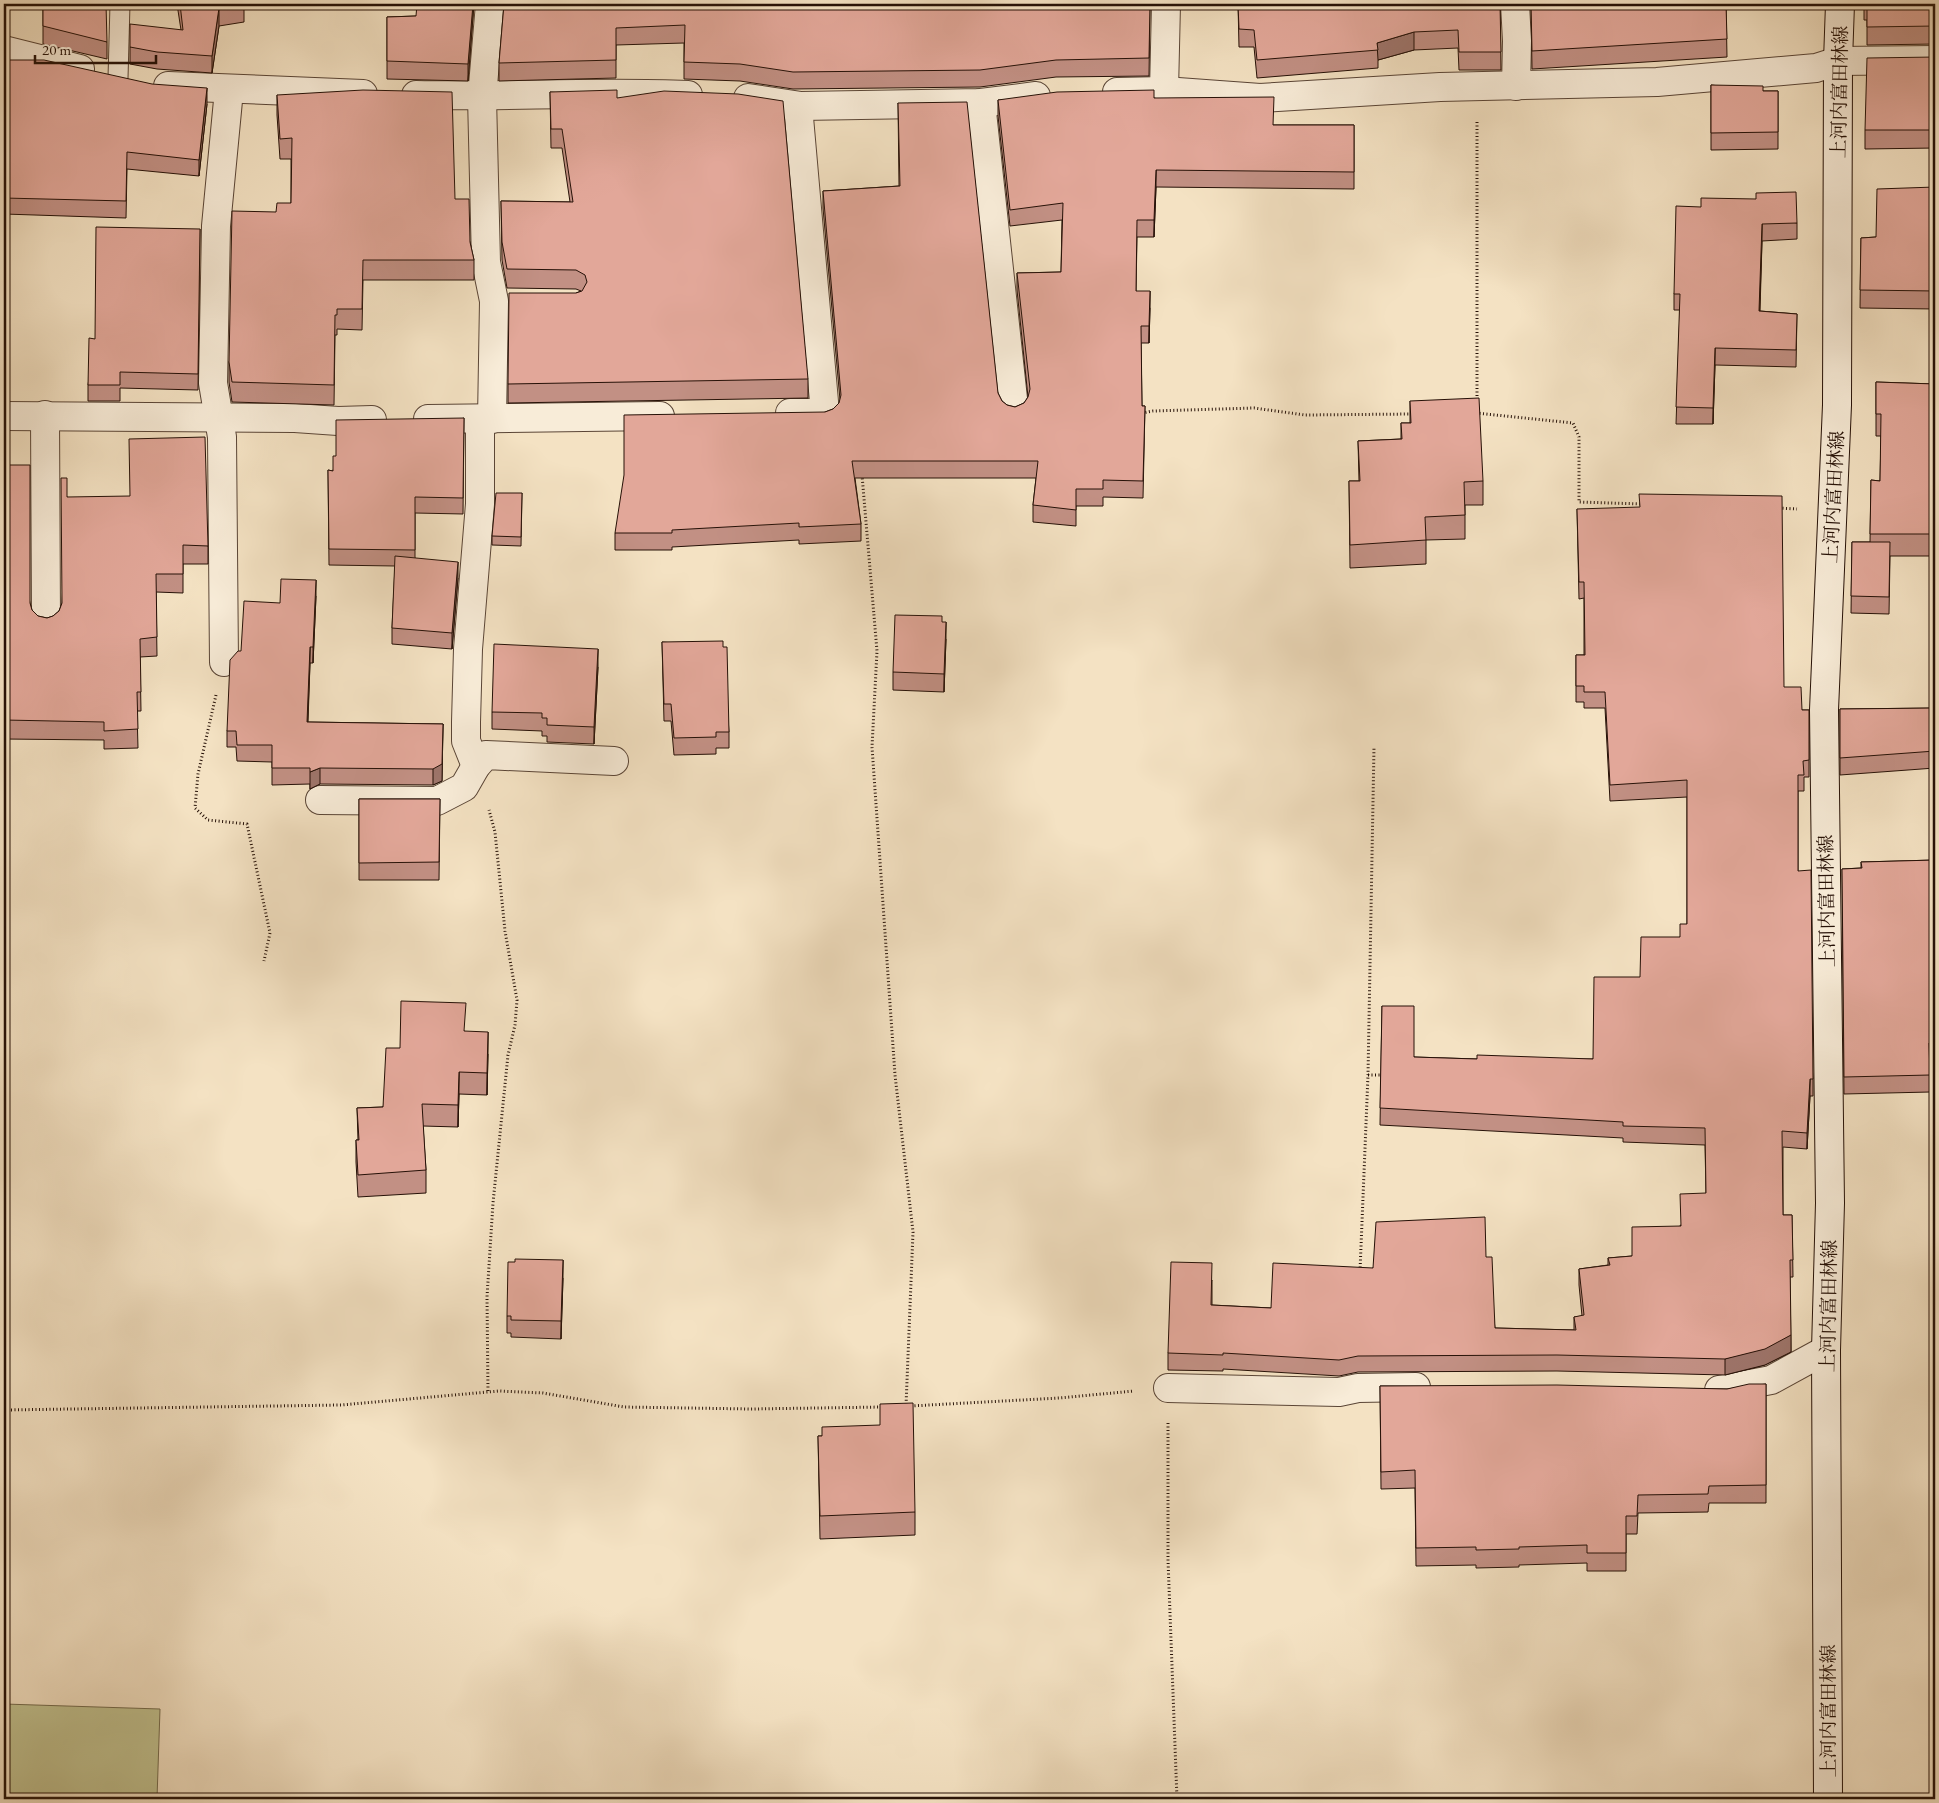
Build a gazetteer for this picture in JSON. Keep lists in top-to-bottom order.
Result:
{
  "streets": {
    "street": ["上河内富田林線"]
  },
  "scale_bar": "20 m"
}
